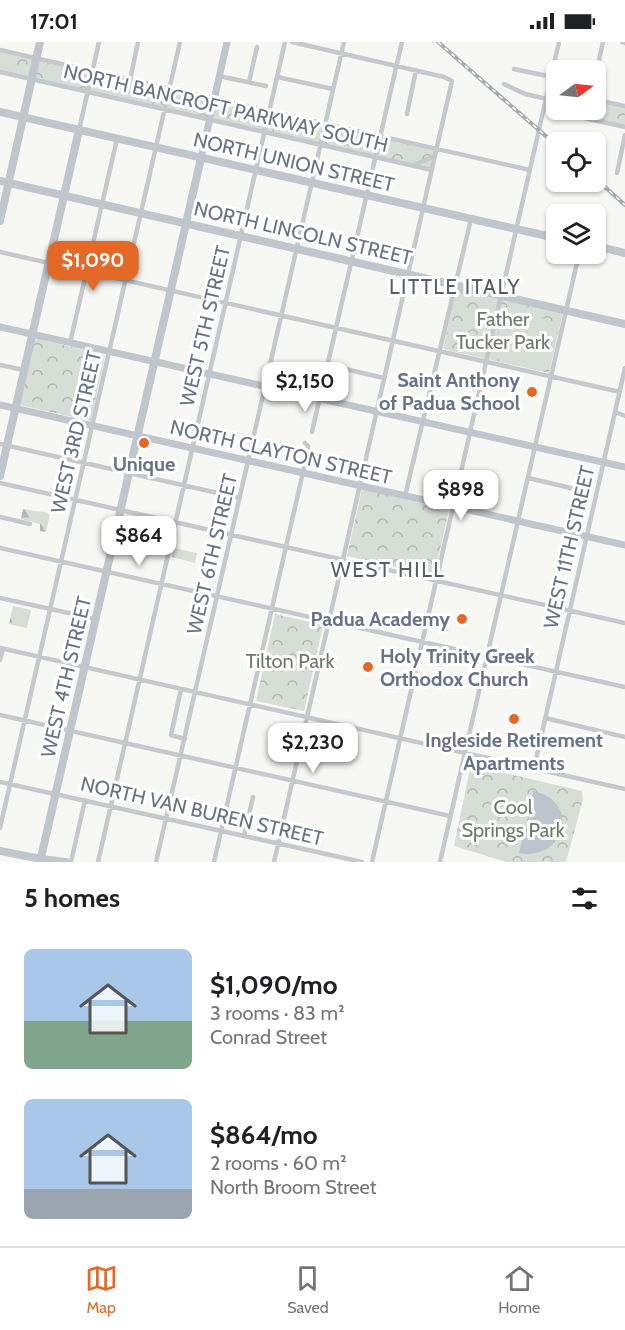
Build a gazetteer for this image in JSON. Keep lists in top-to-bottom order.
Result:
{
  "streets": {
    "main road": ["NORTH UNION STREET", "NORTH LINCOLN STREET", "WEST 4TH STREET"],
    "street": [
      "NORTH BANCROFT PARKWAY SOUTH",
      "WEST 5TH STREET",
      "WEST 3RD STREET",
      "NORTH CLAYTON STREET",
      "WEST 11TH STREET",
      "WEST 6TH STREET",
      "NORTH VAN BUREN STREET"
    ]
  },
  "crossings": [
    ["NORTH BANCROFT PARKWAY SOUTH", "WEST 5TH STREET"],
    ["NORTH BANCROFT PARKWAY SOUTH", "WEST 3RD STREET"],
    ["NORTH BANCROFT PARKWAY SOUTH", "WEST 6TH STREET"],
    ["NORTH BANCROFT PARKWAY SOUTH", "WEST 4TH STREET"],
    ["NORTH UNION STREET", "WEST 5TH STREET"],
    ["NORTH UNION STREET", "WEST 3RD STREET"],
    ["NORTH UNION STREET", "WEST 6TH STREET"],
    ["NORTH UNION STREET", "WEST 4TH STREET"],
    ["NORTH LINCOLN STREET", "WEST 5TH STREET"],
    ["NORTH LINCOLN STREET", "WEST 3RD STREET"],
    ["NORTH LINCOLN STREET", "WEST 6TH STREET"],
    ["NORTH LINCOLN STREET", "WEST 4TH STREET"],
    ["WEST 5TH STREET", "NORTH CLAYTON STREET"],
    ["WEST 5TH STREET", "NORTH VAN BUREN STREET"],
    ["WEST 3RD STREET", "NORTH CLAYTON STREET"],
    ["WEST 3RD STREET", "NORTH VAN BUREN STREET"],
    ["NORTH CLAYTON STREET", "WEST 11TH STREET"],
    ["NORTH CLAYTON STREET", "WEST 6TH STREET"],
    ["NORTH CLAYTON STREET", "WEST 4TH STREET"],
    ["WEST 6TH STREET", "NORTH VAN BUREN STREET"],
    ["WEST 4TH STREET", "NORTH VAN BUREN STREET"]
  ],
  "districts": ["LITTLE ITALY", "WEST HILL"],
  "parks": ["Father Tucker Park", "Tilton Park", "Cool Springs Park"],
  "places": [
    "Saint Anthony of Padua School",
    "Unique",
    "Padua Academy",
    "Holy Trinity Greek Orthodox Church",
    "Ingleside Retirement Apartments"
  ],
  "north": "right",
  "page": {
    "status": "17:01",
    "price": [
      "$1,090",
      "$2,150",
      "$898",
      "$864",
      "$2,230"
    ],
    "heading": "5 homes",
    "list": [
      {
        "name": "$1,090/mo",
        "note": "3 rooms · 83 m² · Conrad Street"
      },
      {
        "name": "$864/mo",
        "note": "2 rooms · 60 m² · North Broom Street"
      }
    ],
    "tabs": ["Map", "Saved", "Home"]
  }
}
